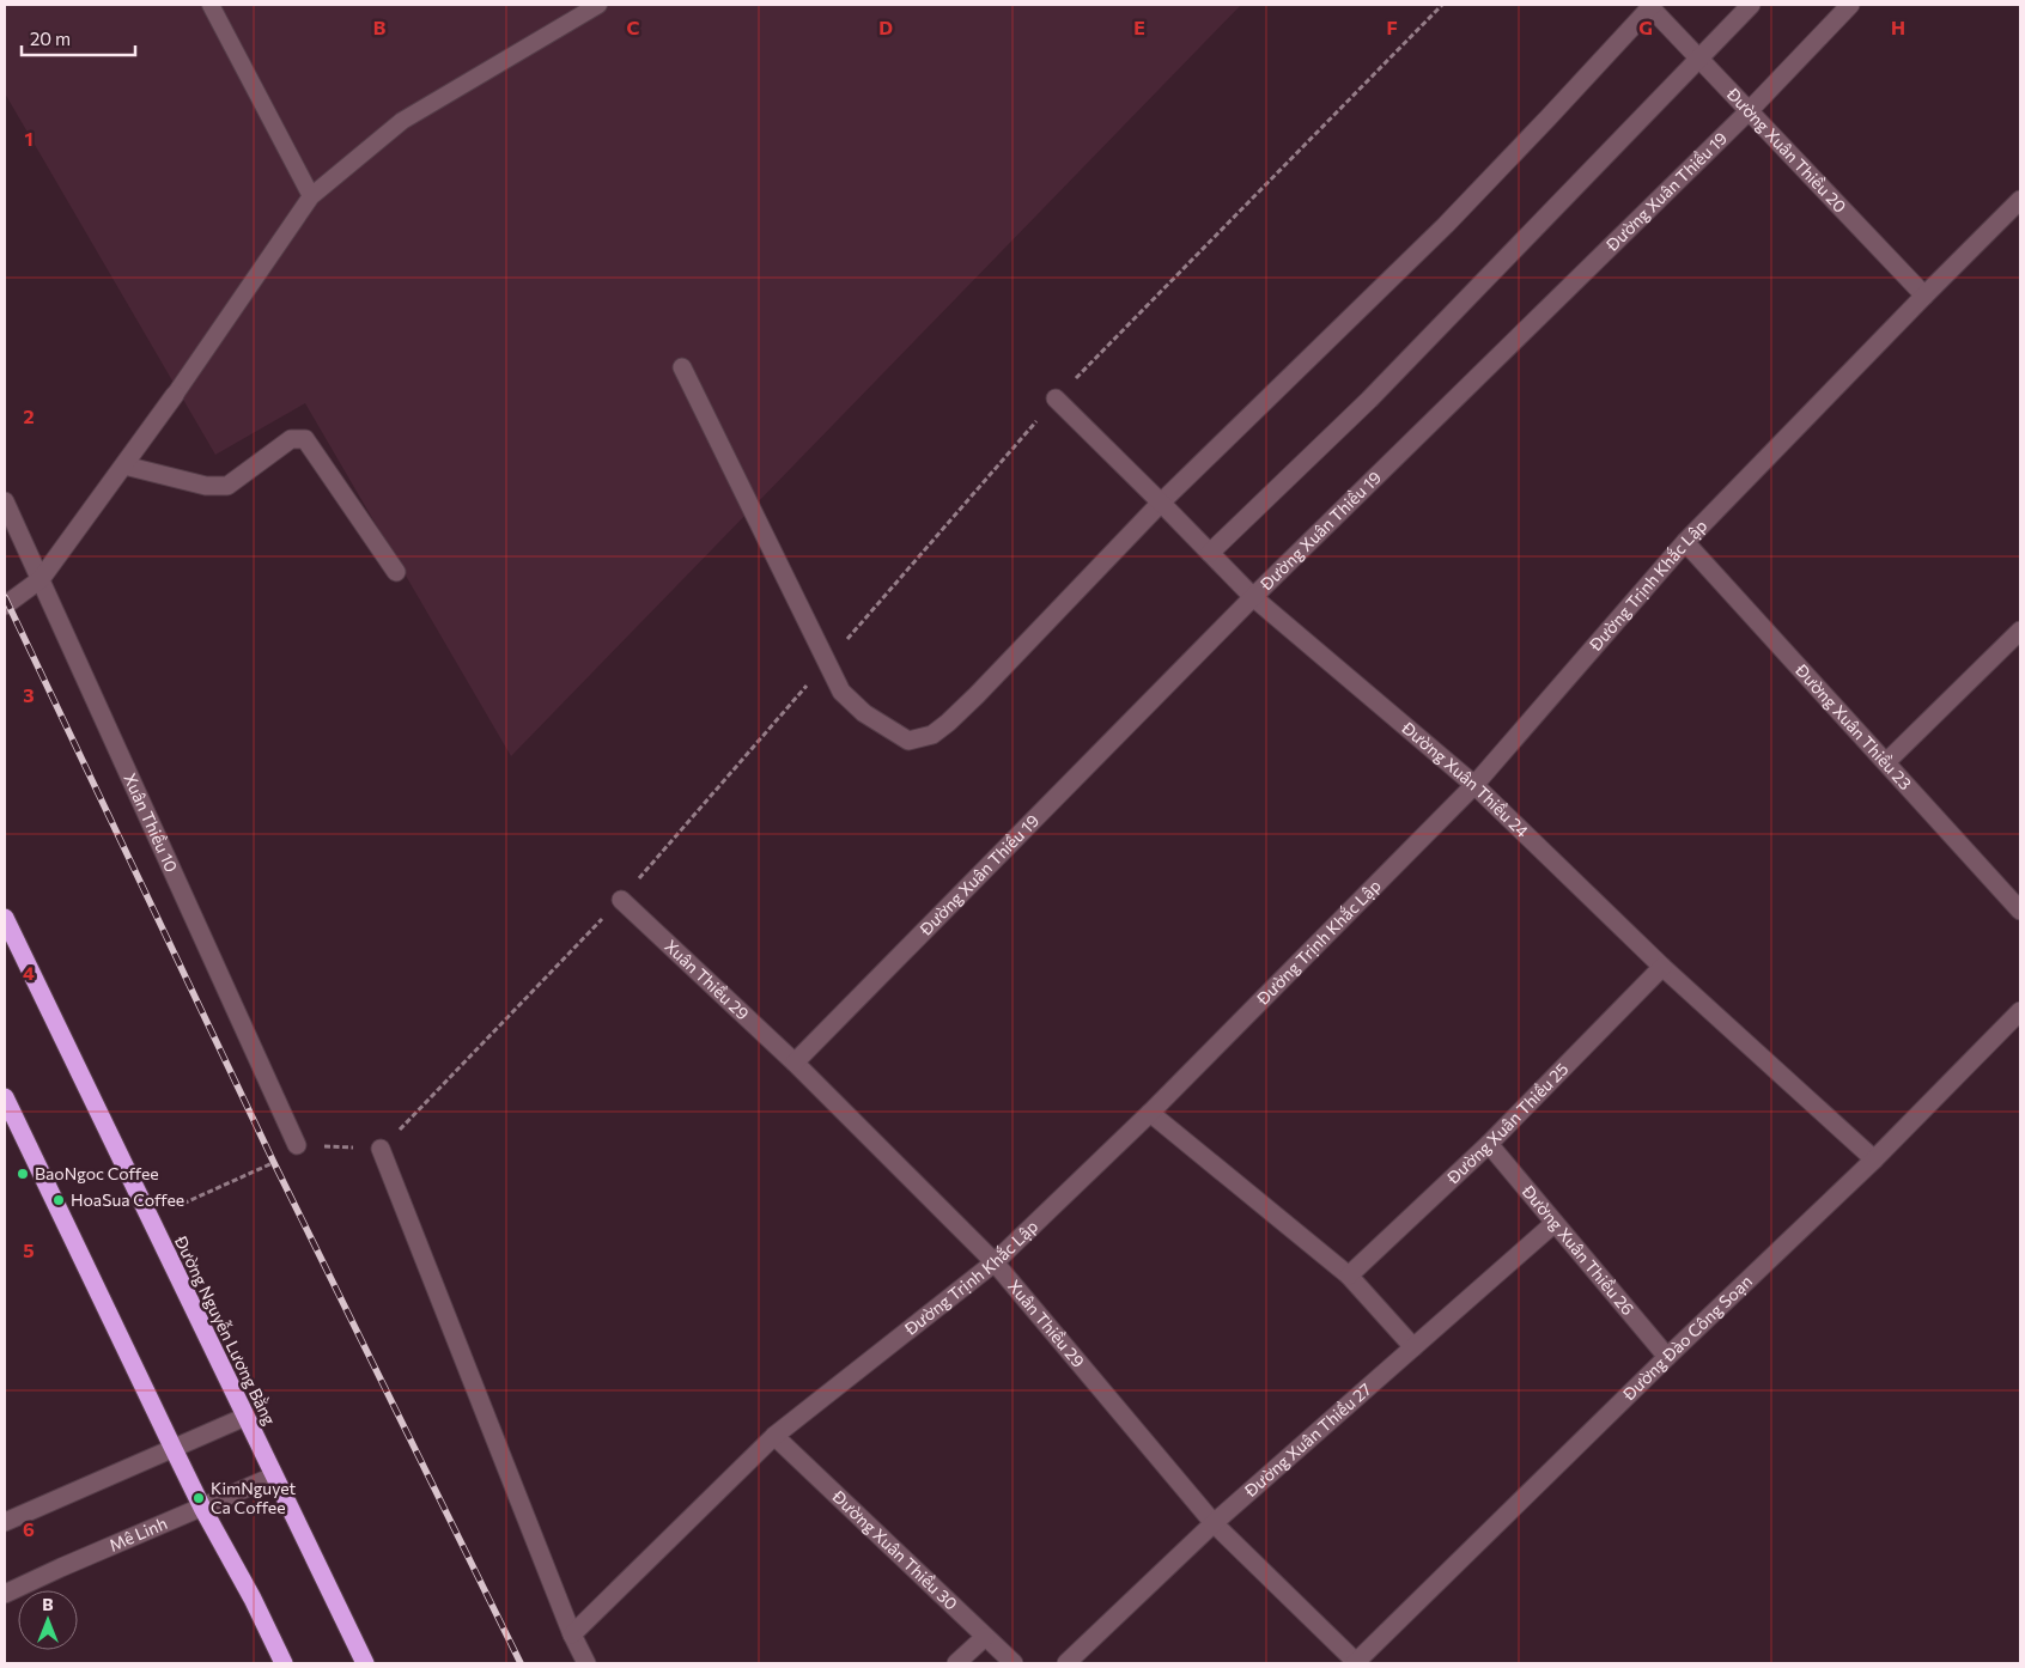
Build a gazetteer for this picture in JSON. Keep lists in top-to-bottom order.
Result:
{
  "streets": {
    "highway": ["Đường Nguyễn Lương Bằng"],
    "street": [
      "Đường Xuân Thiều 20",
      "Đường Xuân Thiều 19",
      "Đường Trịnh Khắc Lập",
      "Đường Xuân Thiều 23",
      "Đường Xuân Thiều 24",
      "Xuân Thiều 10",
      "Xuân Thiều 29",
      "Đường Xuân Thiều 25",
      "Đường Xuân Thiều 26",
      "Đường Đào Công Soạn",
      "Đường Xuân Thiều 27",
      "Mê Linh",
      "Đường Xuân Thiều 30"
    ]
  },
  "crossings": [
    ["Đường Xuân Thiều 20", "Đường Xuân Thiều 19"],
    ["Đường Xuân Thiều 20", "Đường Trịnh Khắc Lập"],
    ["Đường Xuân Thiều 19", "Đường Xuân Thiều 24"],
    ["Đường Xuân Thiều 19", "Xuân Thiều 29"],
    ["Đường Trịnh Khắc Lập", "Đường Xuân Thiều 23"],
    ["Đường Trịnh Khắc Lập", "Đường Xuân Thiều 24"],
    ["Đường Trịnh Khắc Lập", "Xuân Thiều 29"],
    ["Đường Trịnh Khắc Lập", "Đường Xuân Thiều 30"],
    ["Đường Xuân Thiều 24", "Đường Xuân Thiều 25"],
    ["Đường Xuân Thiều 24", "Đường Đào Công Soạn"],
    ["Xuân Thiều 29", "Đường Đào Công Soạn"],
    ["Xuân Thiều 29", "Đường Xuân Thiều 27"],
    ["Đường Xuân Thiều 25", "Đường Xuân Thiều 26"],
    ["Đường Xuân Thiều 26", "Đường Đào Công Soạn"],
    ["Đường Xuân Thiều 26", "Đường Xuân Thiều 27"],
    ["Đường Nguyễn Lương Bằng", "Mê Linh"]
  ],
  "places": ["BaoNgoc Coffee", "HoaSua Coffee", "KimNguyet Ca Coffee"],
  "scale_bar": "20 m",
  "north": "top",
  "grid": {
    "columns": [
      "B",
      "C",
      "D",
      "E",
      "F",
      "G",
      "H"
    ],
    "rows": [
      "1",
      "2",
      "3",
      "4",
      "5",
      "6"
    ]
  }
}
